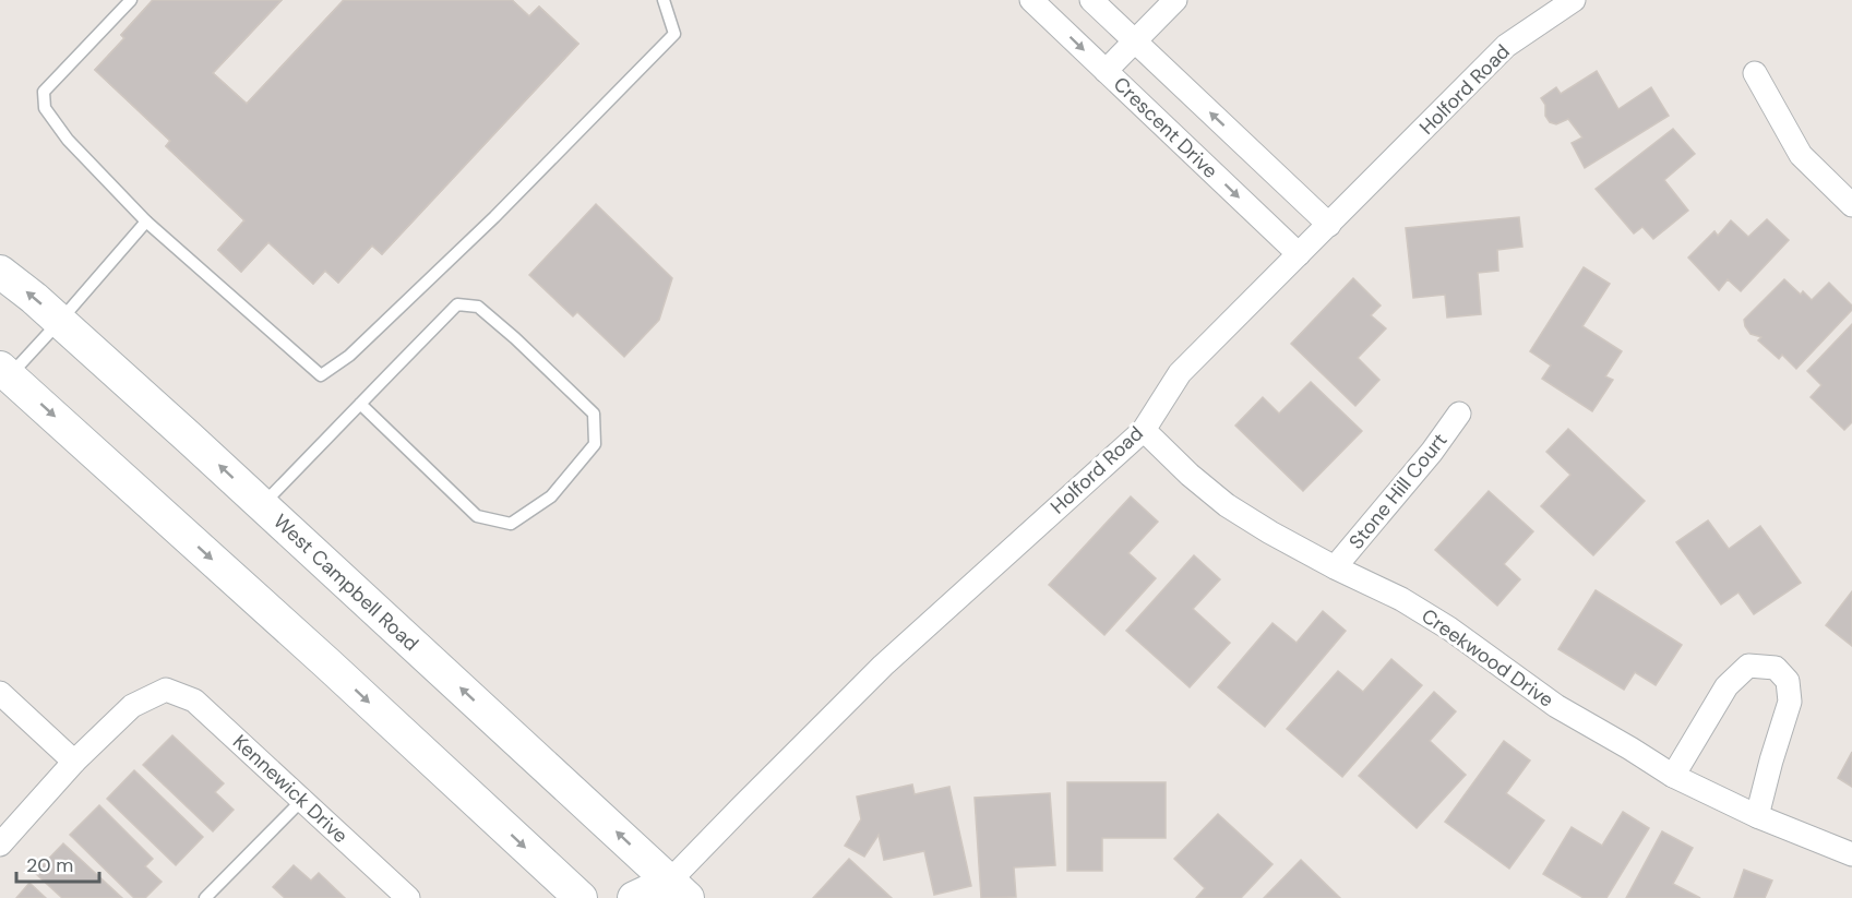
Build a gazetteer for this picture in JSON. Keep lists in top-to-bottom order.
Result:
{
  "streets": {
    "main road": ["Holford Road", "West Campbell Road"],
    "street": [
      "Crescent Drive",
      "Stone Hill Court",
      "Creekwood Drive",
      "Kennewick Drive"
    ]
  },
  "crossings": [
    ["Holford Road", "Crescent Drive"],
    ["Holford Road", "West Campbell Road"],
    ["Holford Road", "Creekwood Drive"],
    ["Stone Hill Court", "Creekwood Drive"]
  ],
  "scale_bar": "20 m"
}
